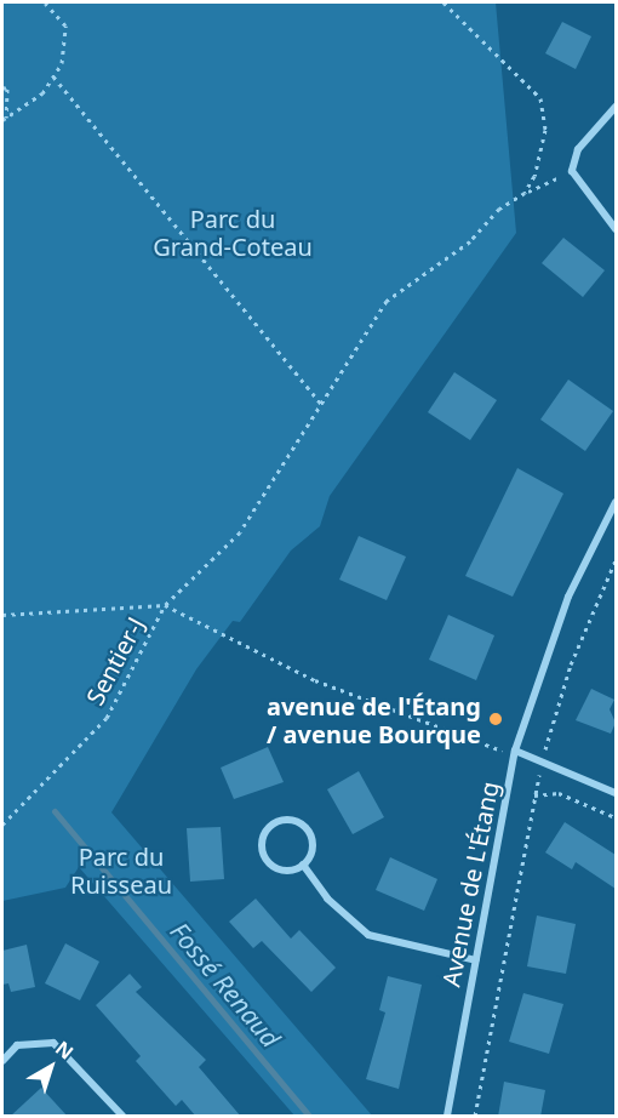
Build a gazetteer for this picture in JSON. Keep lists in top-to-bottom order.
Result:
{
  "streets": {
    "street": ["Avenue de L'Étang"],
    "path": ["Sentier-J"]
  },
  "water": ["Fossé Renaud"],
  "parks": ["Parc du Grand-Coteau", "Parc du Ruisseau"],
  "places": ["avenue de l'Étang / avenue Bourque"],
  "north": "top right"
}
